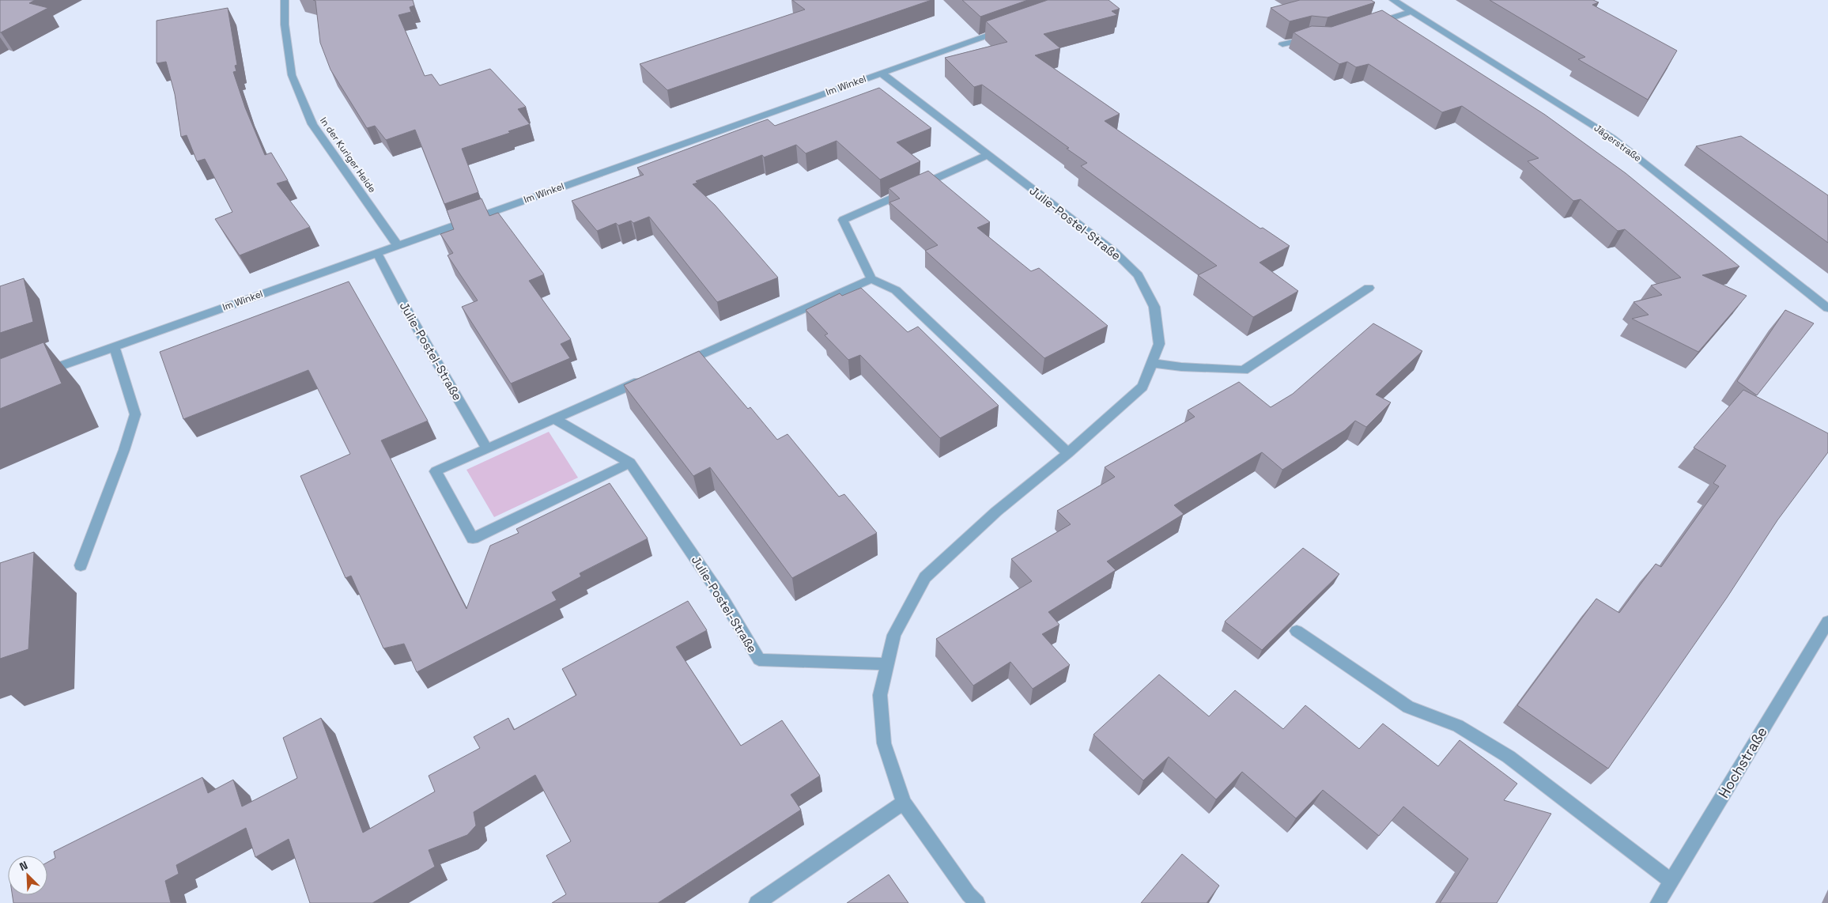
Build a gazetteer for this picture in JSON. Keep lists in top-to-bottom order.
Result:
{
  "streets": {
    "street": [
      "Im Winkel",
      "Jägerstraße",
      "In der Kuriger Heide",
      "Julie-Postel-Straße",
      "Hochstraße"
    ]
  },
  "crossings": [
    ["Im Winkel", "In der Kuriger Heide"],
    ["Im Winkel", "Julie-Postel-Straße"]
  ],
  "north": "top left"
}
